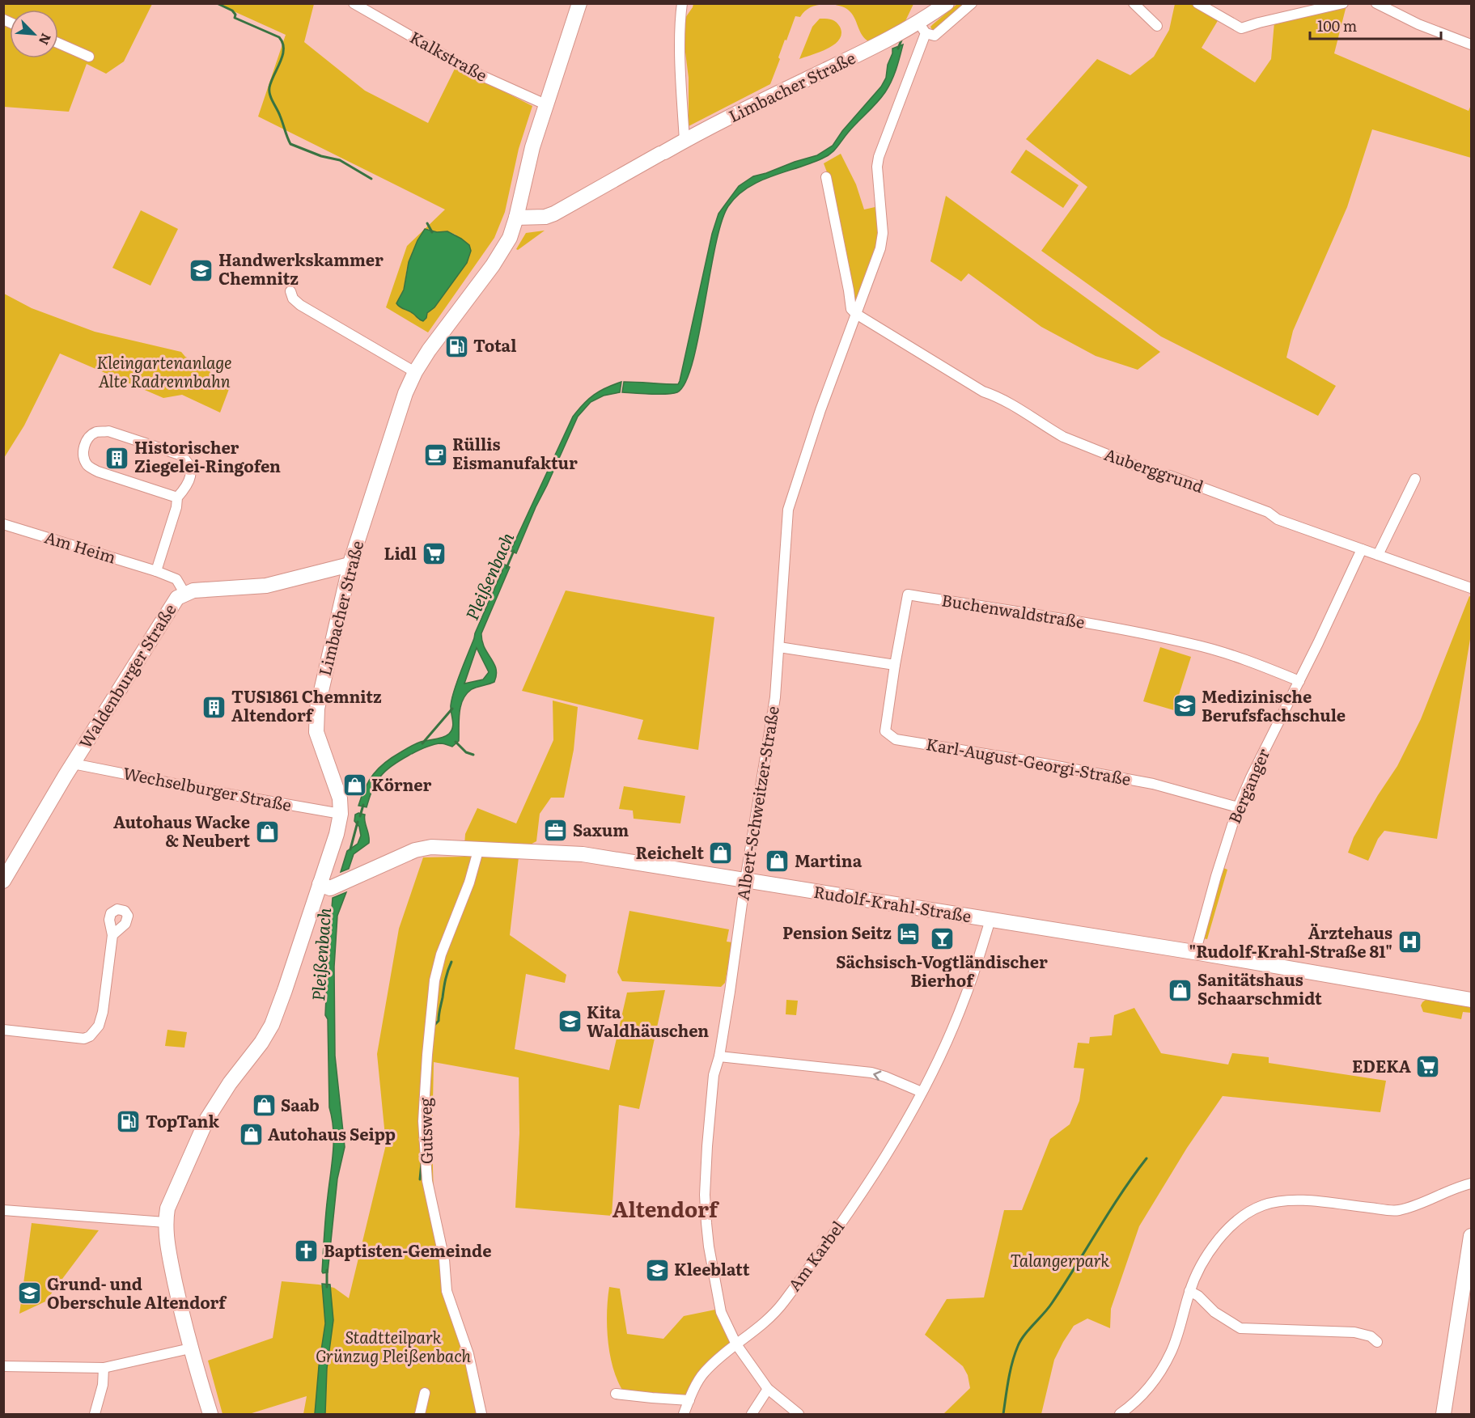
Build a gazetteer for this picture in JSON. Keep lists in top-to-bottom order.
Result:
{
  "streets": {
    "street": [
      "Kalkstraße",
      "Limbacher Straße",
      "Auberggrund",
      "Am Heim",
      "Buchenwaldstraße",
      "Waldenburger Straße",
      "Karl-August-Georgi-Straße",
      "Berganger",
      "Wechselburger Straße",
      "Albert-Schweitzer-Straße",
      "Rudolf-Krahl-Straße",
      "Gutsweg",
      "Am Karbel"
    ]
  },
  "crossings": [
    ["Limbacher Straße", "Waldenburger Straße"],
    ["Limbacher Straße", "Wechselburger Straße"],
    ["Limbacher Straße", "Rudolf-Krahl-Straße"],
    ["Auberggrund", "Berganger"],
    ["Auberggrund", "Albert-Schweitzer-Straße"],
    ["Am Heim", "Waldenburger Straße"],
    ["Buchenwaldstraße", "Karl-August-Georgi-Straße"],
    ["Buchenwaldstraße", "Berganger"],
    ["Waldenburger Straße", "Wechselburger Straße"],
    ["Karl-August-Georgi-Straße", "Berganger"],
    ["Berganger", "Rudolf-Krahl-Straße"],
    ["Albert-Schweitzer-Straße", "Rudolf-Krahl-Straße"],
    ["Albert-Schweitzer-Straße", "Am Karbel"],
    ["Rudolf-Krahl-Straße", "Gutsweg"],
    ["Rudolf-Krahl-Straße", "Am Karbel"]
  ],
  "districts": ["Altendorf"],
  "water": ["Pleißenbach"],
  "parks": ["Kleingartenanlage Alte Radrennbahn", "Talangerpark", "Stadtteilpark Grünzug Pleißenbach"],
  "places": {
    "school or university": [
      "Handwerkskammer Chemnitz",
      "Medizinische Berufsfachschule",
      "Kita Waldhäuschen",
      "Kleeblatt",
      "Grund- und Oberschule Altendorf"
    ],
    "fuel station": ["Total", "TopTank"],
    "cafe": ["Rüllis Eismanufaktur"],
    "building": ["Historischer Ziegelei-Ringofen", "TUS1861 Chemnitz Altendorf"],
    "supermarket": ["Lidl", "EDEKA"],
    "shop": [
      "Körner",
      "Autohaus Wacke & Neubert",
      "Reichelt",
      "Martina",
      "Sanitätshaus Schaarschmidt",
      "Saab",
      "Autohaus Seipp"
    ],
    "office": ["Saxum"],
    "hotel": ["Pension Seitz"],
    "bar": ["Sächsisch-Vogtländischer Bierhof"],
    "hospital": ["Ärztehaus \"Rudolf-Krahl-Straße 81\""],
    "church": ["Baptisten-Gemeinde"]
  },
  "scale_bar": "100 m",
  "north": "bottom right"
}
